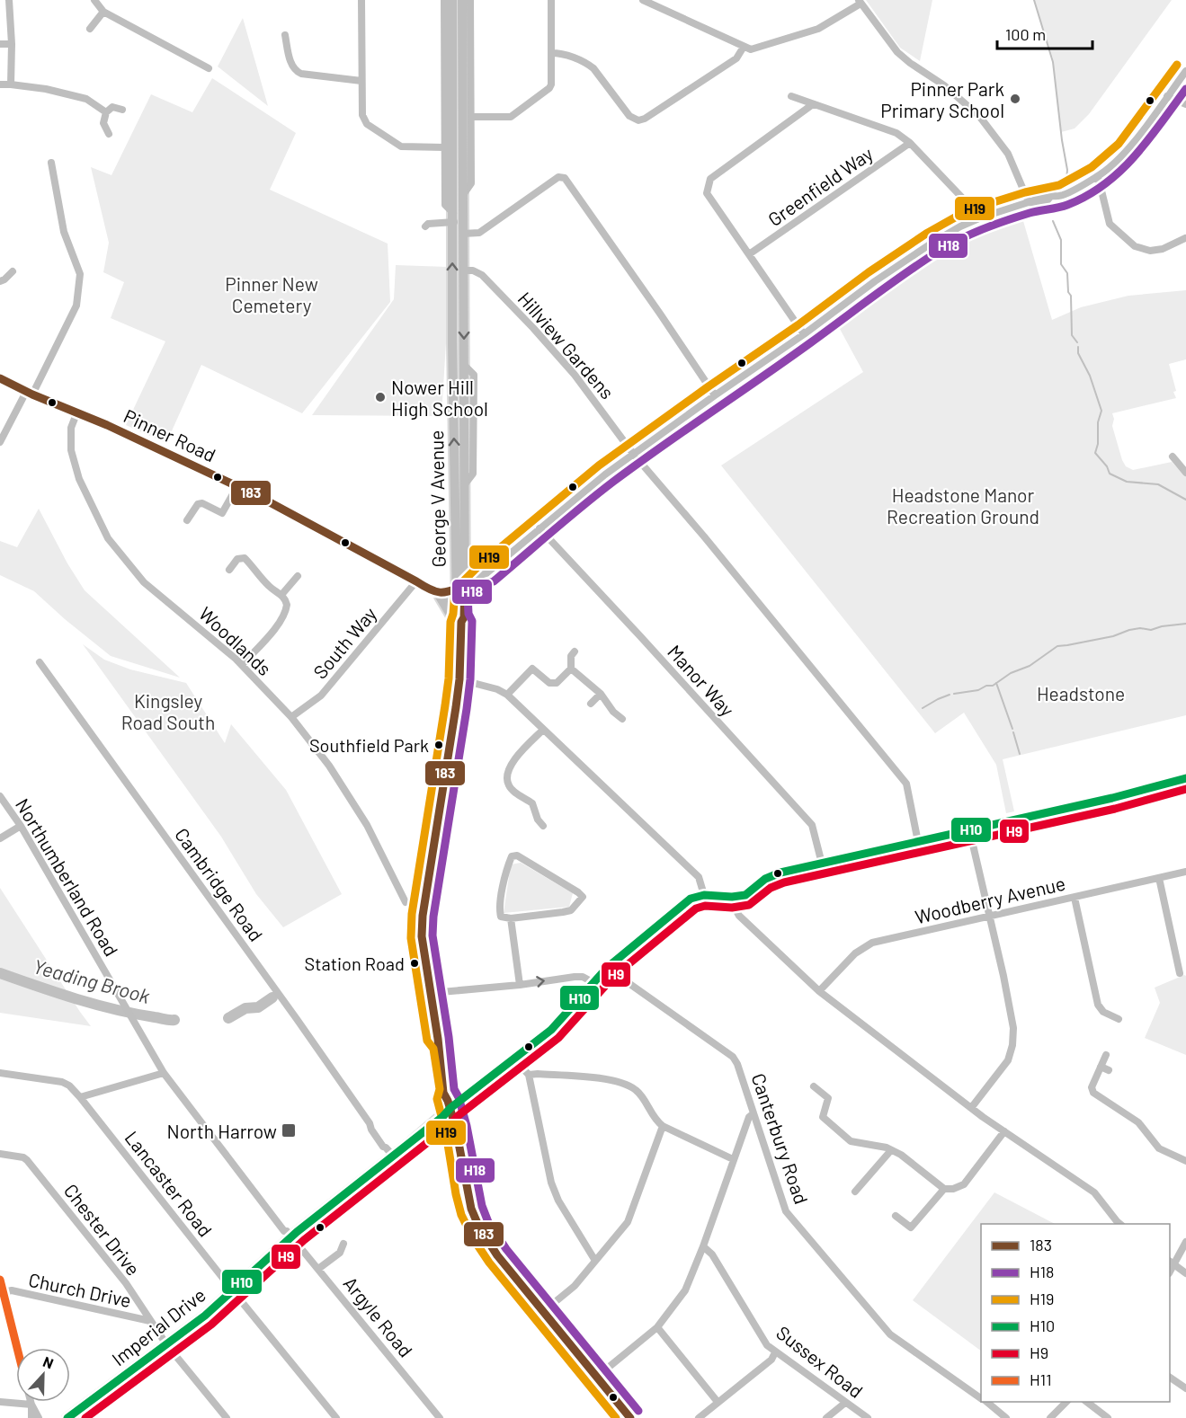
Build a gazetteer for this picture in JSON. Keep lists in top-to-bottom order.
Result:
{
  "streets": {
    "main road": ["George V Avenue", "Imperial Drive"],
    "street": [
      "Greenfield Way",
      "Hillview Gardens",
      "Pinner Road",
      "Woodlands",
      "South Way",
      "Manor Way",
      "Northumberland Road",
      "Cambridge Road",
      "Woodberry Avenue",
      "Canterbury Road",
      "Lancaster Road",
      "Chester Drive",
      "Church Drive",
      "Argyle Road",
      "Sussex Road"
    ]
  },
  "crossings": [
    ["Hillview Gardens", "George V Avenue"],
    ["Pinner Road", "Woodlands"],
    ["Pinner Road", "South Way"],
    ["Woodlands", "South Way"],
    ["Northumberland Road", "Argyle Road"],
    ["Northumberland Road", "Imperial Drive"],
    ["Lancaster Road", "Imperial Drive"],
    ["Chester Drive", "Church Drive"],
    ["Chester Drive", "Imperial Drive"],
    ["Argyle Road", "Imperial Drive"]
  ],
  "water": ["Yeading Brook"],
  "parks": [
    "Pinner New Cemetery",
    "Headstone Manor Recreation Ground",
    "Headstone",
    "Kingsley Road South"
  ],
  "places": {
    "other": [
      "Pinner Park Primary School",
      "Nower Hill High School",
      "Southfield Park",
      "Station Road"
    ],
    "transit": ["North Harrow"]
  },
  "lines": [
    "transit line H19",
    "transit line H18",
    "transit line 183",
    "transit line H10",
    "transit line H9",
    "transit line H11"
  ],
  "legend": [
    "183",
    "H18",
    "H19",
    "H10",
    "H9",
    "H11"
  ],
  "scale_bar": "100 m",
  "north": "top"
}
